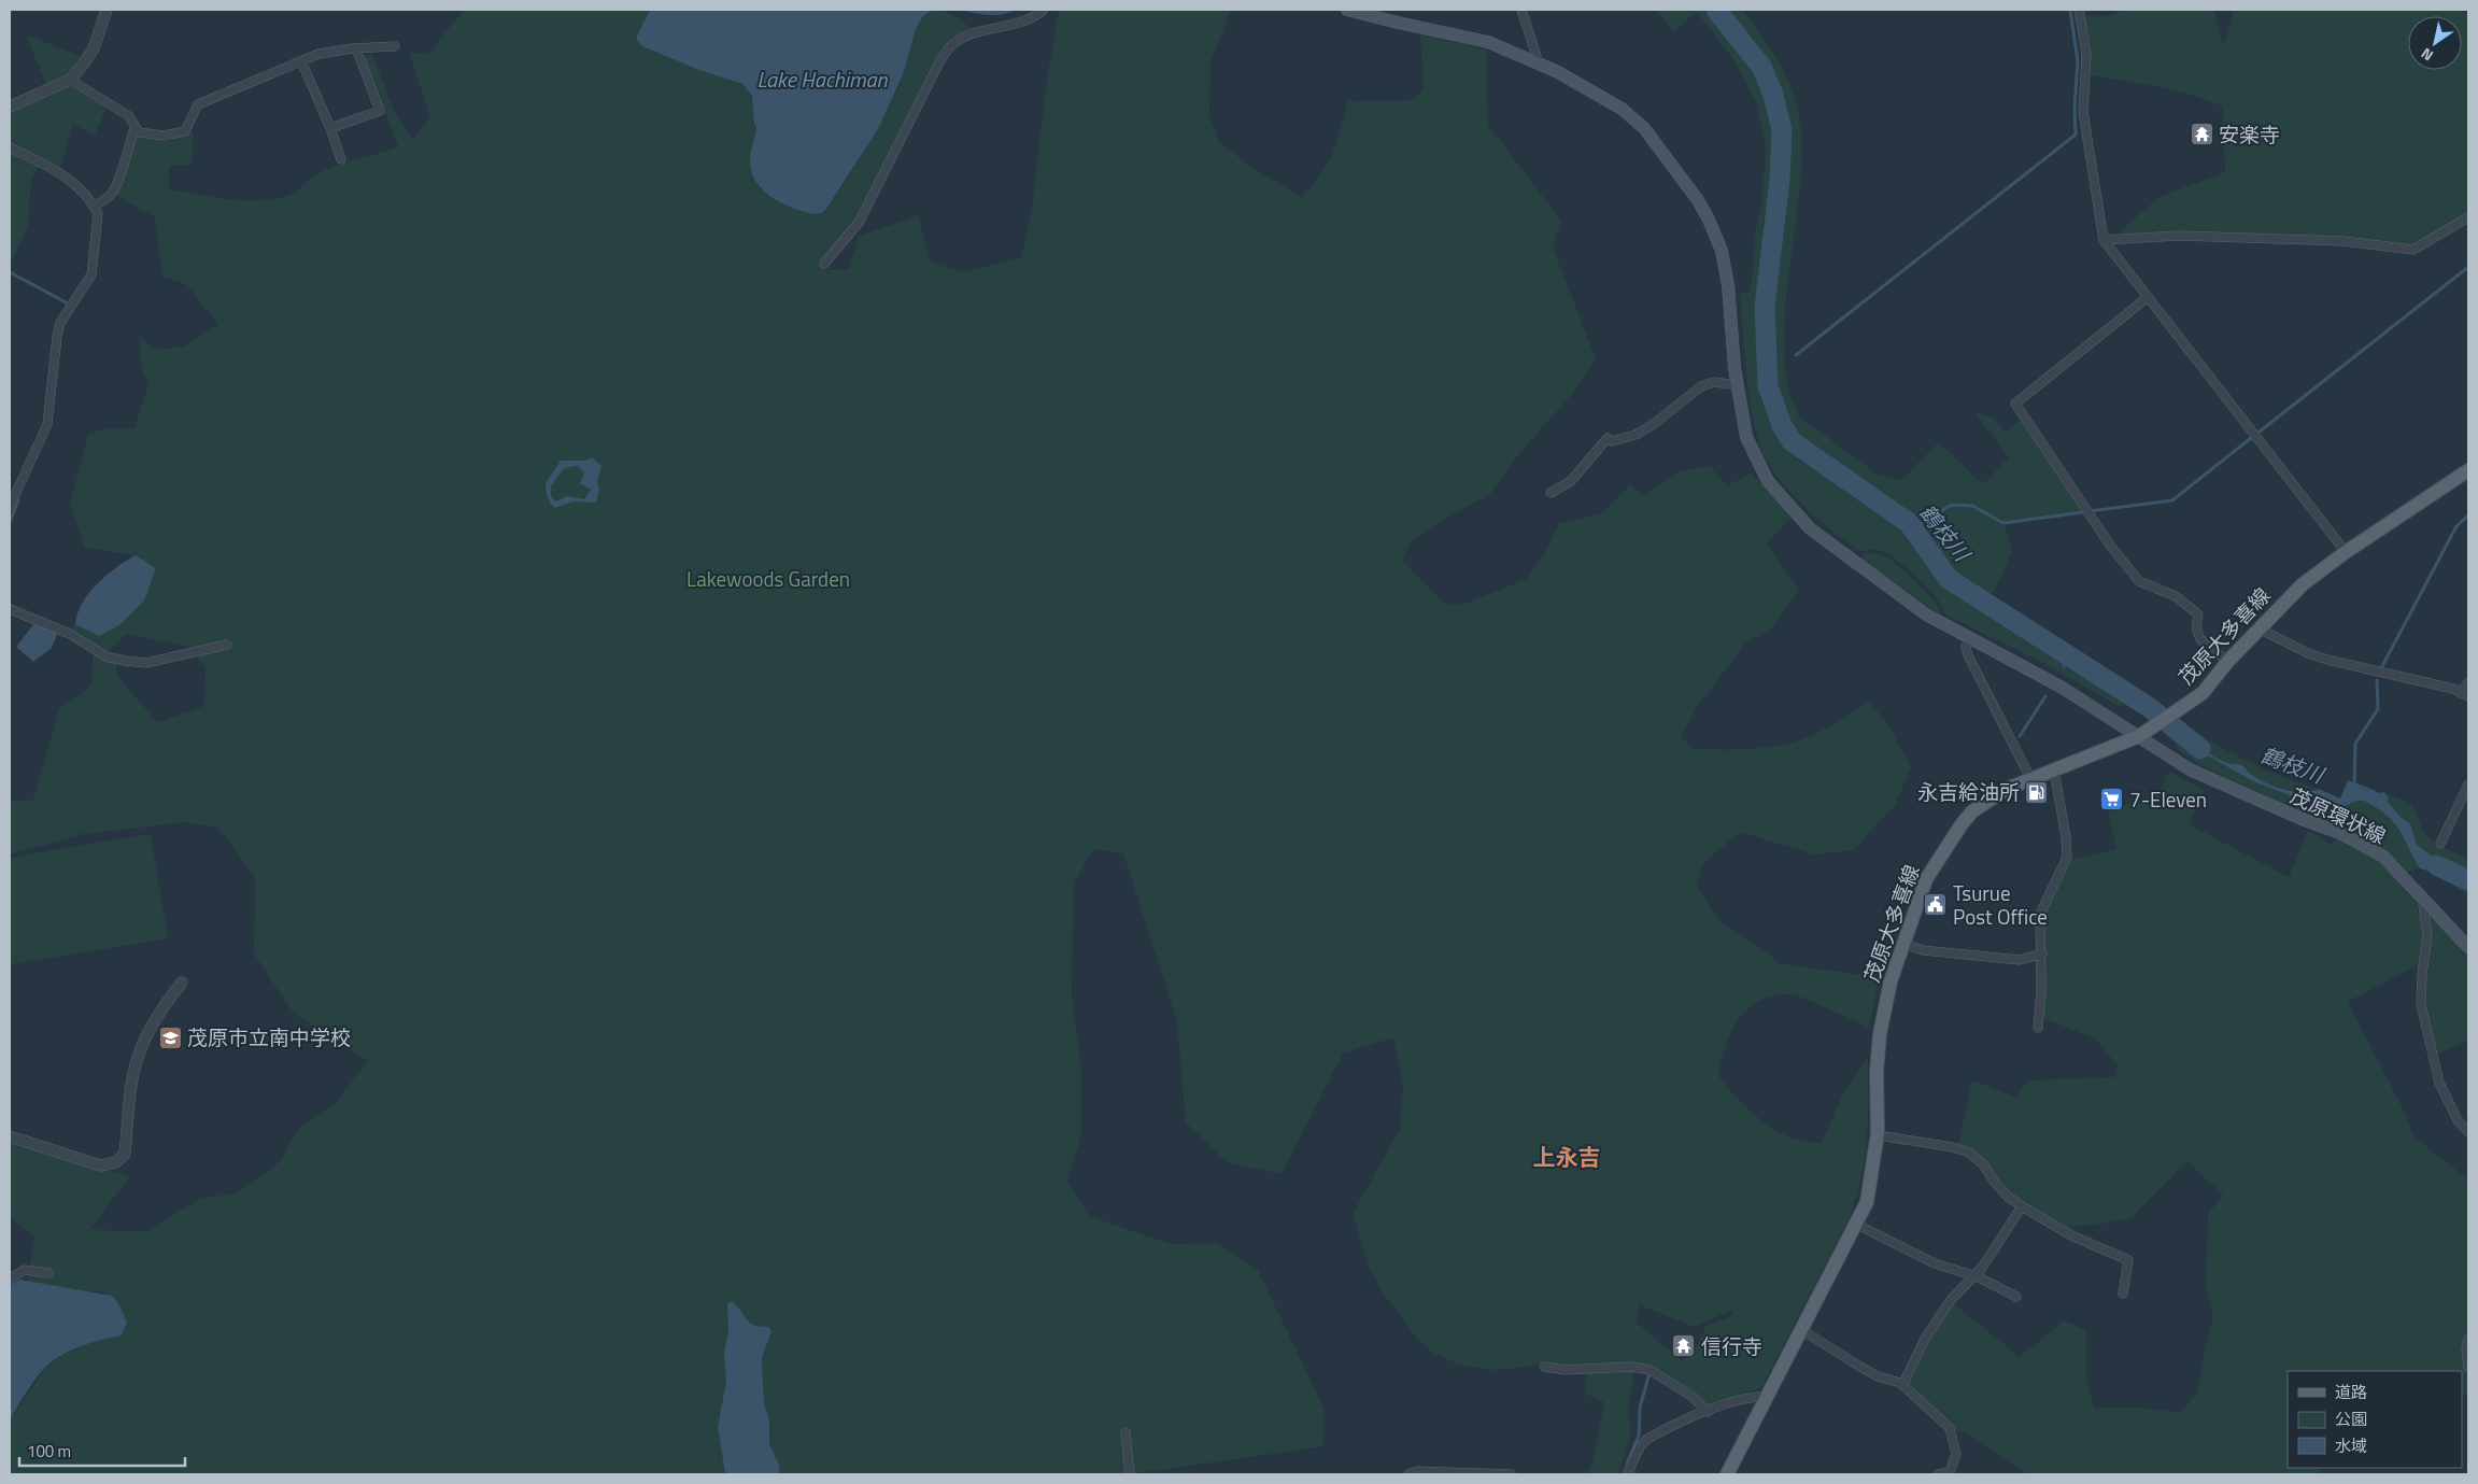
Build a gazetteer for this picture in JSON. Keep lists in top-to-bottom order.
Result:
{
  "streets": {
    "main road": ["茂原大多喜線", "茂原環状線"]
  },
  "crossings": [
    ["茂原大多喜線", "茂原環状線"]
  ],
  "districts": ["上永吉"],
  "water": ["Lake Hachiman", "鶴枝川"],
  "parks": ["Lakewoods Garden"],
  "places": {
    "temple": ["安楽寺", "信行寺"],
    "fuel station": ["永吉給油所"],
    "supermarket": ["7-Eleven"],
    "public building": ["Tsurue Post Office"],
    "school or university": ["茂原市立南中学校"]
  },
  "legend": ["道路", "公園", "水域"],
  "scale_bar": "100 m",
  "north": "bottom left"
}
